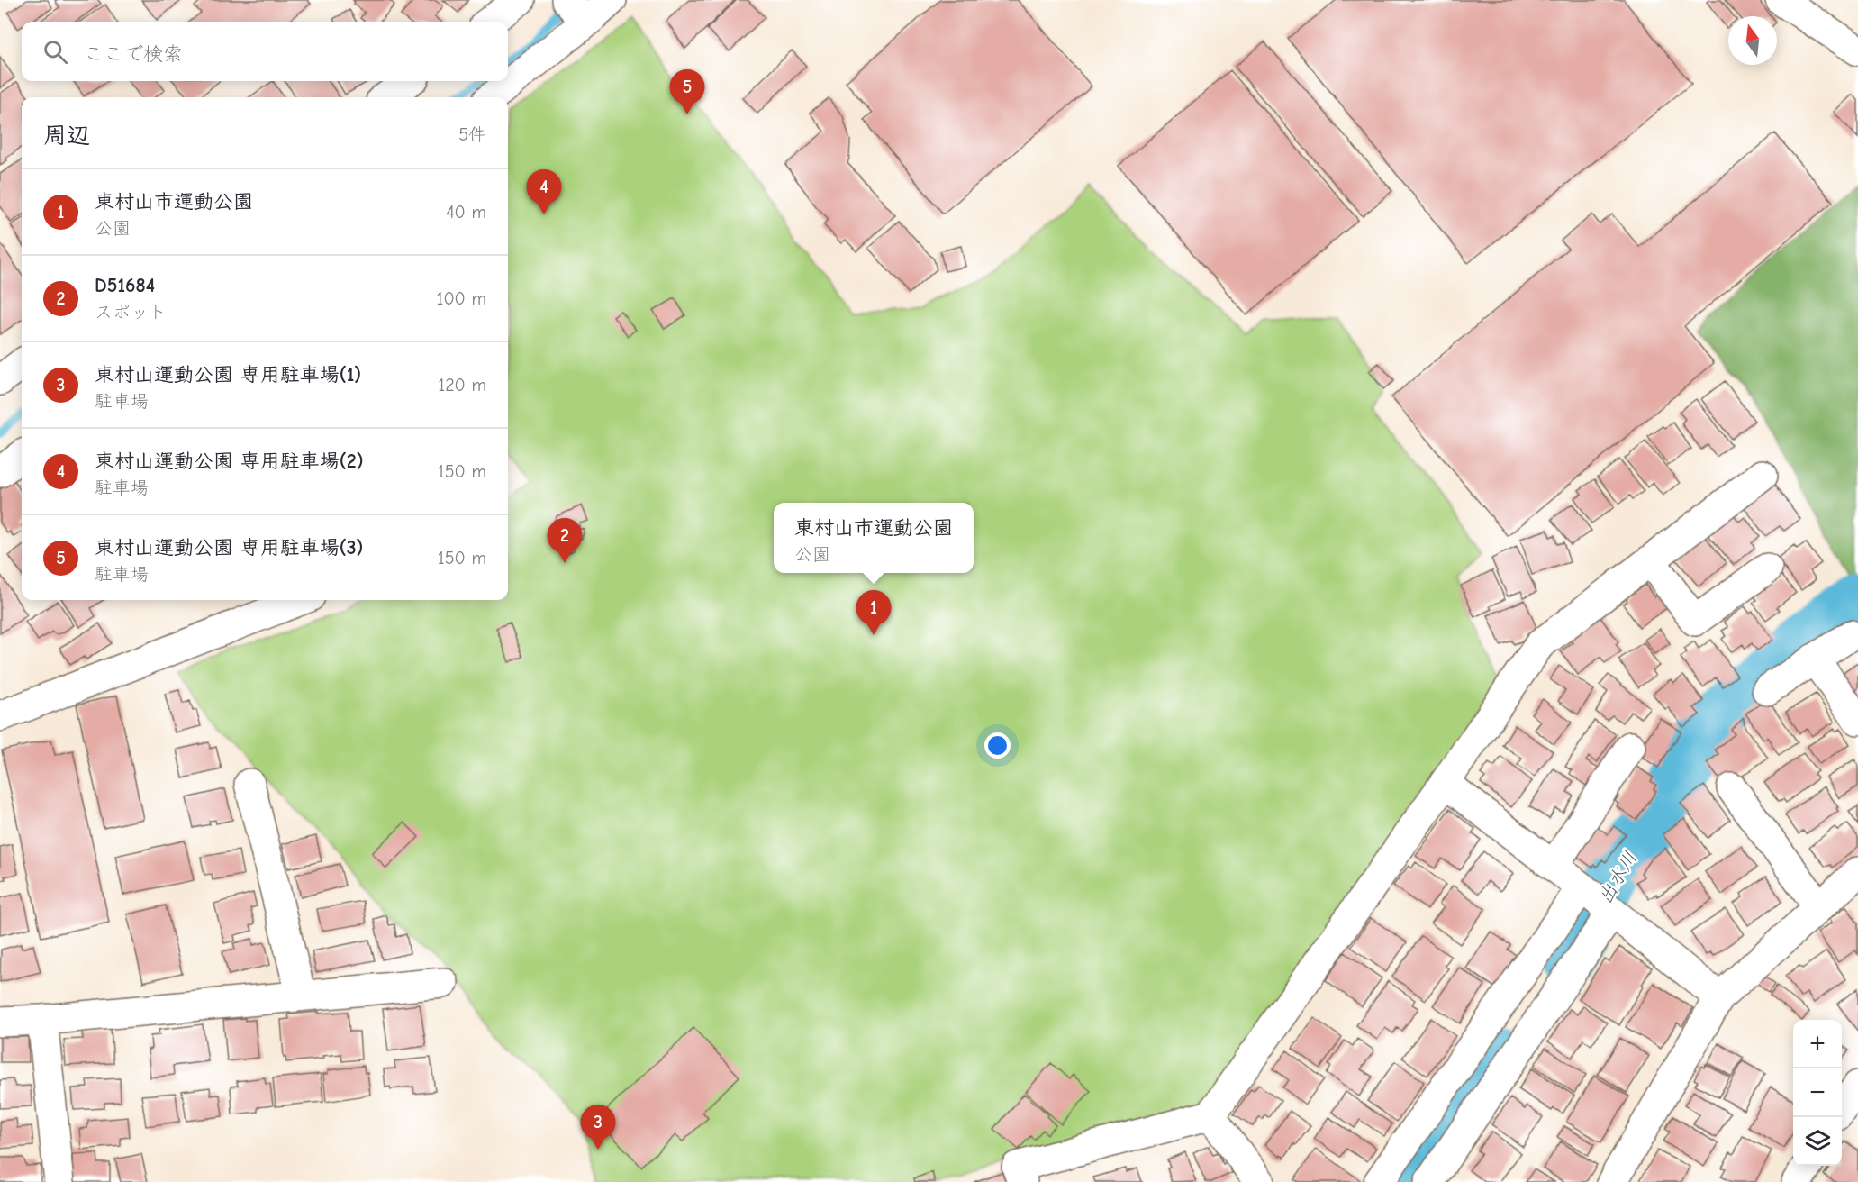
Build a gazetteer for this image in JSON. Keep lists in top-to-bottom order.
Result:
{
  "water": ["出水川"],
  "north": "top",
  "page": {
    "search": "ここで検索",
    "pins": [
      "5",
      "4",
      "2",
      "1",
      "3"
    ],
    "heading": ["周辺", "5件"],
    "list": [
      {
        "mark": "1",
        "name": "東村山市運動公園",
        "note": "公園",
        "value": "40 m"
      },
      {
        "mark": "2",
        "name": "D51684",
        "note": "スポット",
        "value": "100 m"
      },
      {
        "mark": "3",
        "name": "東村山運動公園 専用駐車場(1)",
        "note": "駐車場",
        "value": "120 m"
      },
      {
        "mark": "4",
        "name": "東村山運動公園 専用駐車場(2)",
        "note": "駐車場",
        "value": "150 m"
      },
      {
        "mark": "5",
        "name": "東村山運動公園 専用駐車場(3)",
        "note": "駐車場",
        "value": "150 m"
      }
    ],
    "popup": ["東村山市運動公園", "公園"],
    "map_buttons": ["+", "−"]
  }
}
